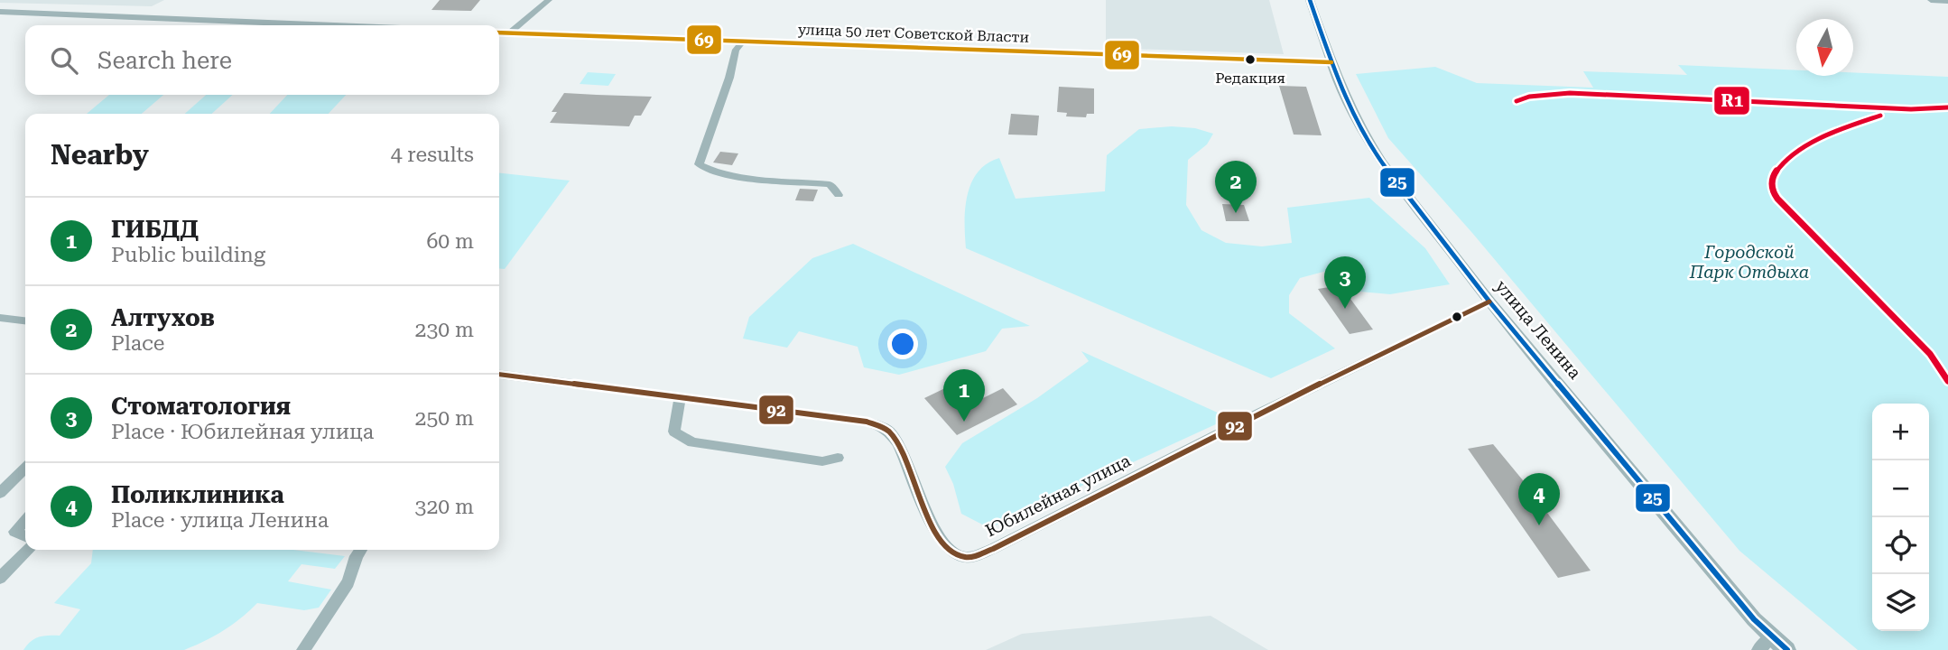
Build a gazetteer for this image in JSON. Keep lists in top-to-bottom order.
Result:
{
  "streets": {
    "street": ["улица 50 лет Советской Власти", "улица Ленина", "Юбилейная улица"]
  },
  "crossings": [
    ["улица 50 лет Советской Власти", "улица Ленина"],
    ["улица Ленина", "Юбилейная улица"]
  ],
  "parks": ["Городской Парк Отдыха"],
  "places": ["Редакция"],
  "lines": [
    "transit line 25",
    "transit line 69",
    "transit line R1",
    "transit line 92"
  ],
  "north": "bottom",
  "page": {
    "search": "Search here",
    "heading": ["Nearby", "4 results"],
    "pins": [
      "2",
      "3",
      "1",
      "4"
    ],
    "list": [
      {
        "mark": "1",
        "name": "ГИБДД",
        "note": "Public building",
        "value": "60 m"
      },
      {
        "mark": "2",
        "name": "Алтухов",
        "note": "Place",
        "value": "230 m"
      },
      {
        "mark": "3",
        "name": "Стоматология",
        "note": "Place · Юбилейная улица",
        "value": "250 m"
      },
      {
        "mark": "4",
        "name": "Поликлиника",
        "note": "Place · улица Ленина",
        "value": "320 m"
      }
    ],
    "map_buttons": ["+", "−"]
  }
}
